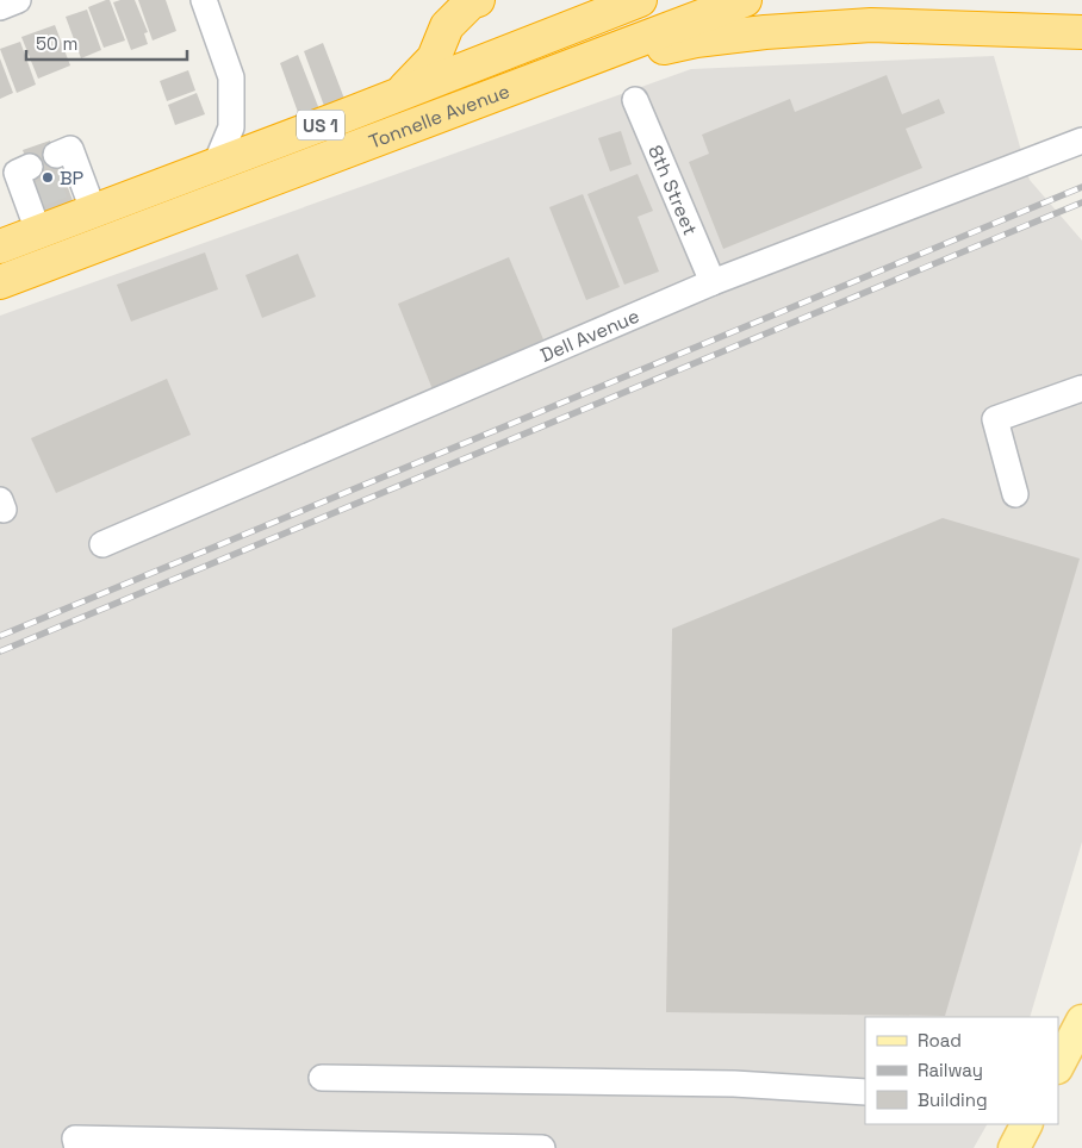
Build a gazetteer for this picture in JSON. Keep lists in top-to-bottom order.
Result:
{
  "streets": {
    "highway": ["Tonnelle Avenue", "US 1"],
    "street": ["8th Street", "Dell Avenue"]
  },
  "crossings": [
    ["8th Street", "Dell Avenue"]
  ],
  "places": ["BP"],
  "legend": ["Road", "Railway", "Building"],
  "scale_bar": "50 m"
}
